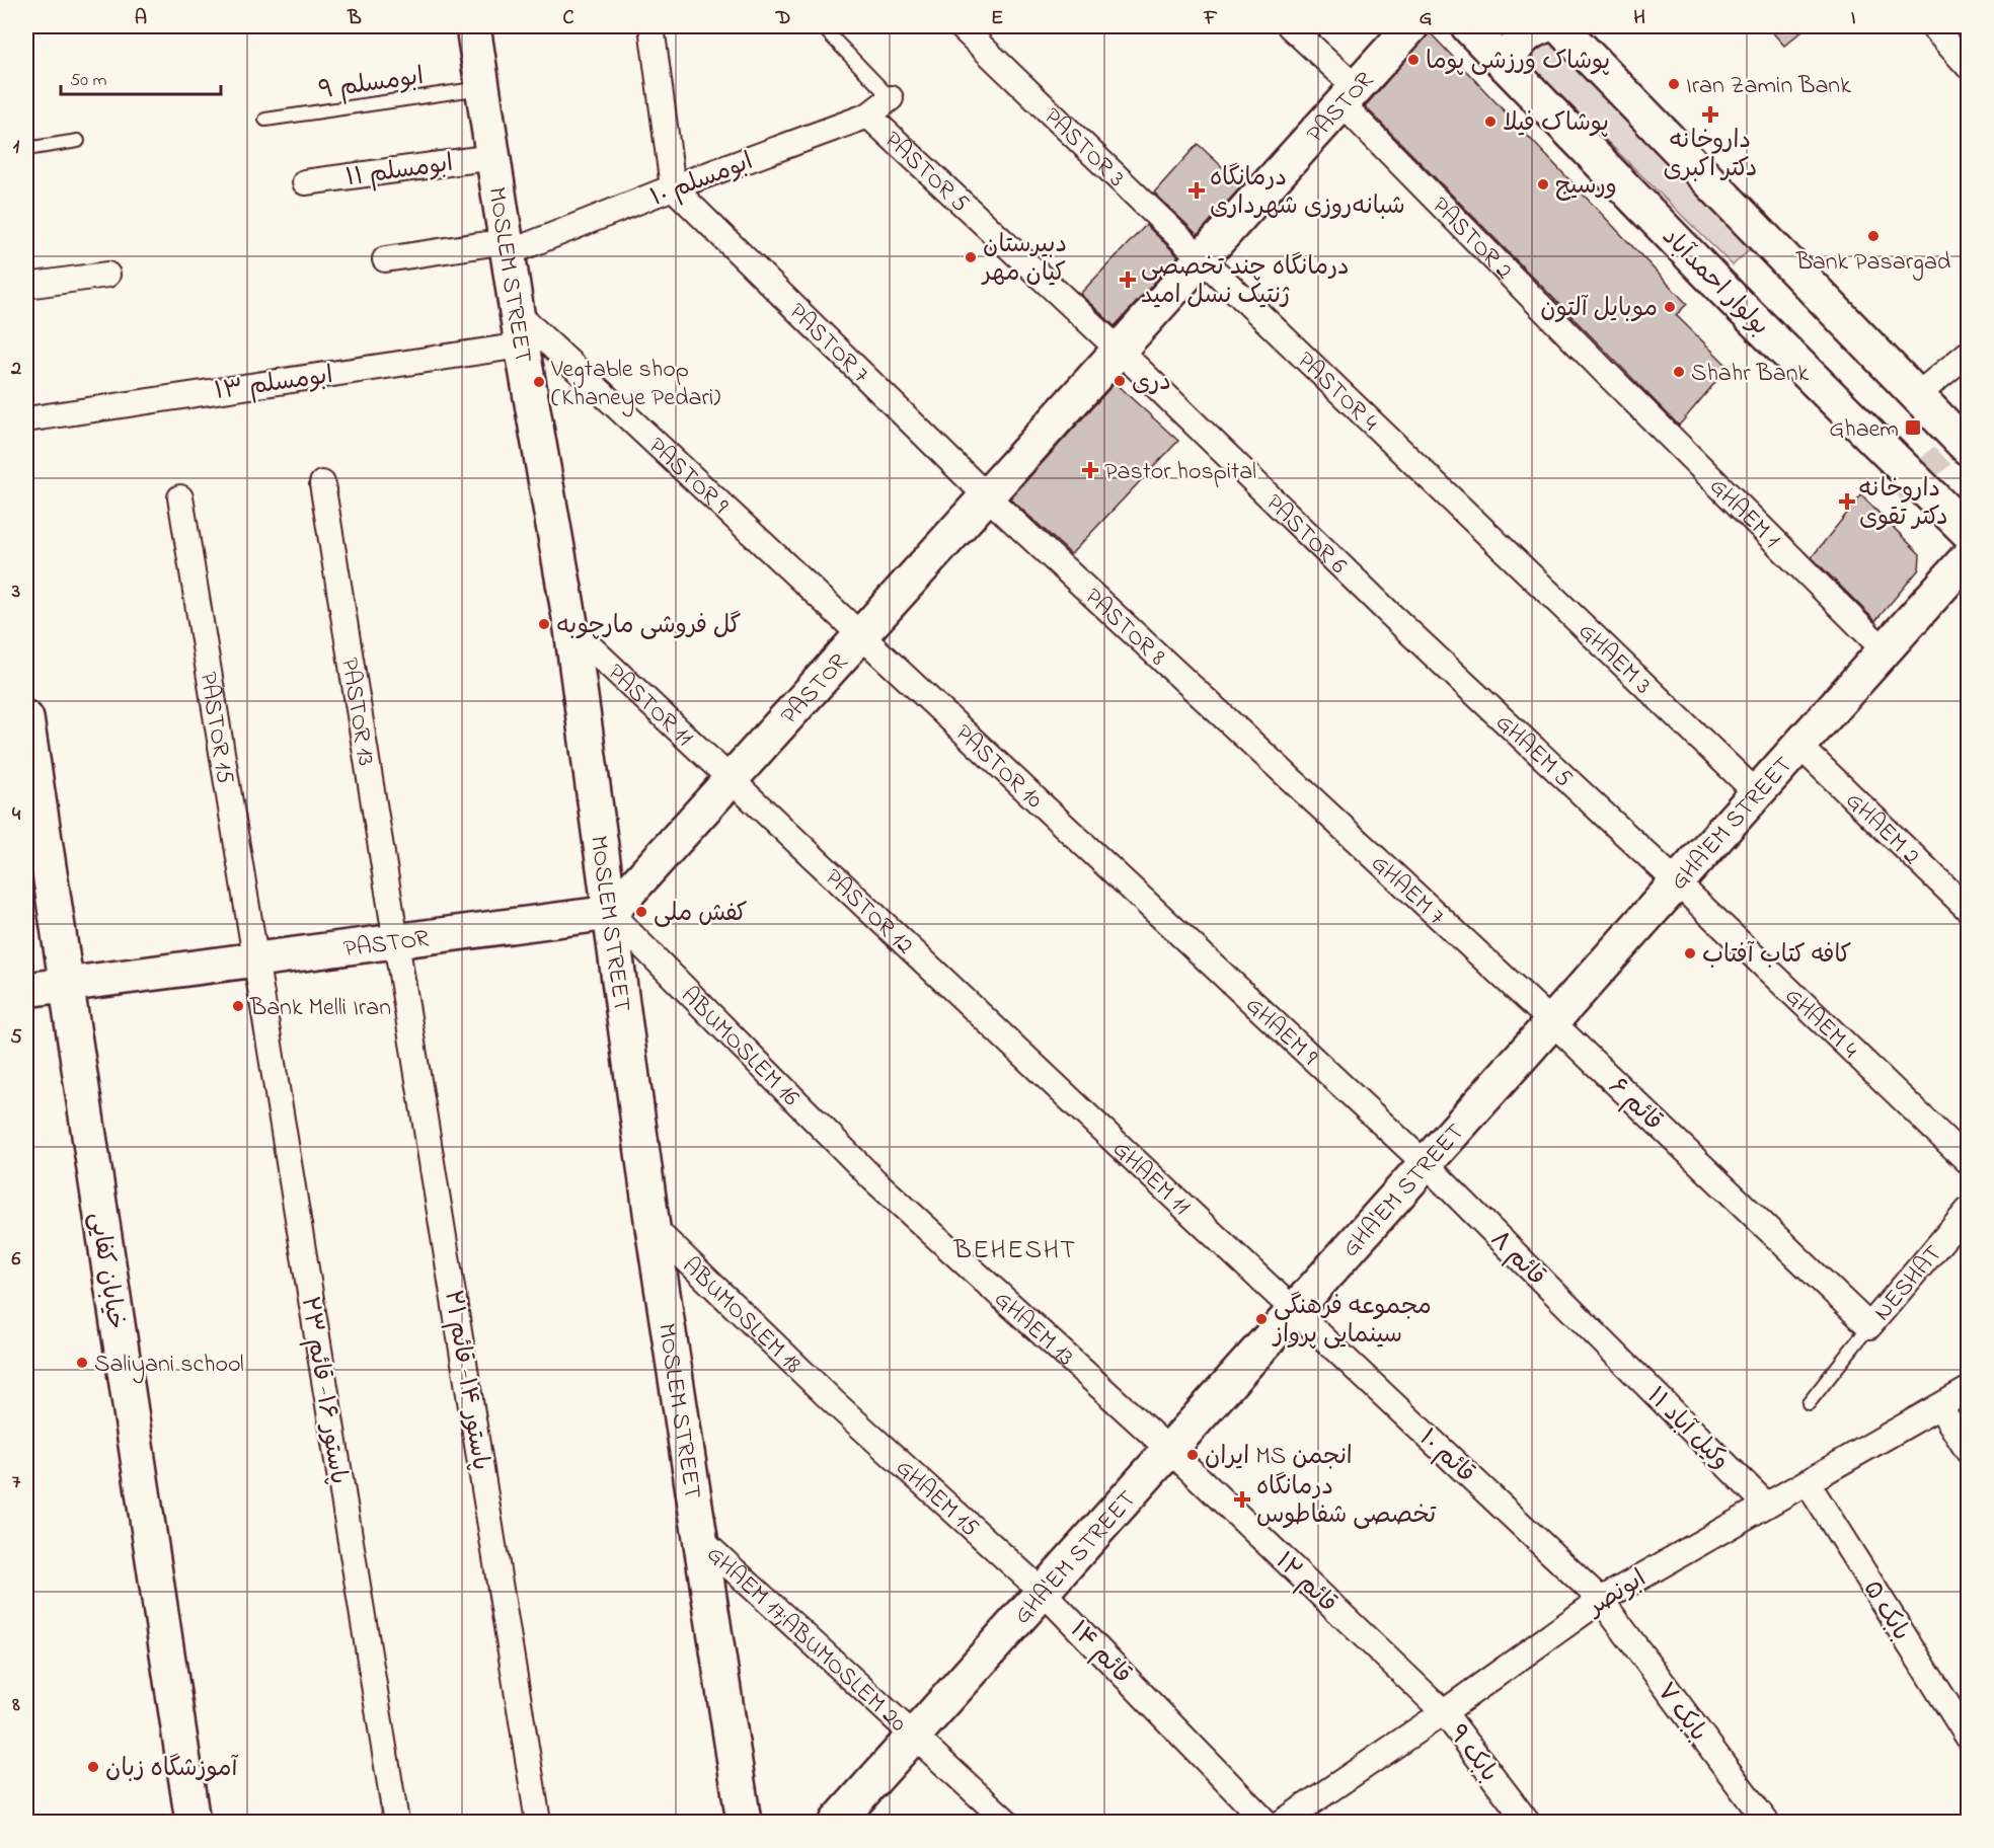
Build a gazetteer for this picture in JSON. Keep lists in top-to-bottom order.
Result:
{
  "streets": {
    "street": [
      "PASTOR",
      "PASTOR 3",
      "ابومسلم ۱۱",
      "PASTOR 5",
      "ابومسلم ۱۰",
      "PASTOR 2",
      "MOSLEM STREET",
      "بولوار احمدآباد",
      "PASTOR 7",
      "ابومسلم ۱۳",
      "PASTOR 4",
      "PASTOR 9",
      "GHAEM 1",
      "PASTOR 6",
      "PASTOR 8",
      "GHAEM 3",
      "PASTOR 11",
      "PASTOR 13",
      "PASTOR 15",
      "GHAEM 5",
      "PASTOR 10",
      "GHA'EM STREET",
      "GHAEM 2",
      "GHAEM 7",
      "PASTOR 12",
      "GHAEM 4",
      "GHAEM 9",
      "ABUMOSLEM 16",
      "قائم ۶",
      "GHAEM 11",
      "قائم ۸",
      "خیابان کفایی",
      "NESHAT",
      "ABUMOSLEM 18",
      "GHAEM 13",
      "پاستور ۱۴- قائم ۲۱",
      "پاستور ۱۶- قائم ۲۳",
      "وکیل آباد ۱۱",
      "قائم ۱۰",
      "GHAEM 15",
      "قائم ۱۲",
      "ابونصر",
      "بابک ۵",
      "GHAEM 17;ABUMOSLEM 20",
      "قائم ۱۴",
      "بابک ۷",
      "بابک ۹"
    ],
    "lane": ["ابومسلم ۹"]
  },
  "crossings": [
    ["ابومسلم ۹", "MOSLEM STREET"],
    ["PASTOR", "PASTOR 3"],
    ["PASTOR", "PASTOR 5"],
    ["PASTOR", "PASTOR 2"],
    ["PASTOR", "MOSLEM STREET"],
    ["PASTOR", "PASTOR 7"],
    ["PASTOR", "PASTOR 4"],
    ["PASTOR", "PASTOR 9"],
    ["PASTOR", "PASTOR 6"],
    ["PASTOR", "PASTOR 8"],
    ["PASTOR", "PASTOR 11"],
    ["PASTOR", "PASTOR 13"],
    ["PASTOR", "PASTOR 15"],
    ["PASTOR", "PASTOR 10"],
    ["PASTOR", "PASTOR 12"],
    ["PASTOR", "ABUMOSLEM 16"],
    ["PASTOR", "خیابان کفایی"],
    ["PASTOR", "پاستور ۱۴- قائم ۲۱"],
    ["PASTOR", "پاستور ۱۶- قائم ۲۳"],
    ["PASTOR 3", "PASTOR 4"],
    ["ابومسلم ۱۱", "MOSLEM STREET"],
    ["PASTOR 5", "ابومسلم ۱۰"],
    ["PASTOR 5", "PASTOR 6"],
    ["ابومسلم ۱۰", "MOSLEM STREET"],
    ["ابومسلم ۱۰", "PASTOR 7"],
    ["PASTOR 2", "GHAEM 1"],
    ["MOSLEM STREET", "ابومسلم ۱۳"],
    ["MOSLEM STREET", "PASTOR 9"],
    ["MOSLEM STREET", "PASTOR 11"],
    ["MOSLEM STREET", "ABUMOSLEM 16"],
    ["MOSLEM STREET", "ABUMOSLEM 18"],
    ["MOSLEM STREET", "GHAEM 17;ABUMOSLEM 20"],
    ["PASTOR 7", "PASTOR 8"],
    ["ابومسلم ۱۳", "PASTOR 9"],
    ["PASTOR 4", "GHAEM 3"],
    ["PASTOR 9", "PASTOR 10"],
    ["GHAEM 1", "GHA'EM STREET"],
    ["PASTOR 6", "GHAEM 5"],
    ["PASTOR 8", "GHAEM 7"],
    ["GHAEM 3", "GHA'EM STREET"],
    ["PASTOR 11", "PASTOR 12"],
    ["PASTOR 13", "پاستور ۱۴- قائم ۲۱"],
    ["PASTOR 15", "پاستور ۱۶- قائم ۲۳"],
    ["GHAEM 5", "GHA'EM STREET"],
    ["GHAEM 5", "GHAEM 4"],
    ["PASTOR 10", "GHAEM 9"],
    ["GHA'EM STREET", "GHAEM 2"],
    ["GHA'EM STREET", "GHAEM 7"],
    ["GHA'EM STREET", "GHAEM 4"],
    ["GHA'EM STREET", "GHAEM 9"],
    ["GHA'EM STREET", "قائم ۶"],
    ["GHA'EM STREET", "GHAEM 11"],
    ["GHA'EM STREET", "قائم ۸"],
    ["GHA'EM STREET", "GHAEM 13"],
    ["GHA'EM STREET", "قائم ۱۰"],
    ["GHA'EM STREET", "GHAEM 15"],
    ["GHA'EM STREET", "قائم ۱۲"],
    ["GHA'EM STREET", "GHAEM 17;ABUMOSLEM 20"],
    ["GHA'EM STREET", "قائم ۱۴"],
    ["GHAEM 7", "قائم ۶"],
    ["PASTOR 12", "GHAEM 11"],
    ["GHAEM 9", "قائم ۸"],
    ["ABUMOSLEM 16", "GHAEM 13"],
    ["قائم ۶", "NESHAT"],
    ["GHAEM 11", "قائم ۱۰"],
    ["قائم ۸", "وکیل آباد ۱۱"],
    ["ABUMOSLEM 18", "GHAEM 15"],
    ["GHAEM 13", "قائم ۱۲"],
    ["وکیل آباد ۱۱", "ابونصر"],
    ["قائم ۱۰", "ابونصر"],
    ["قائم ۱۰", "بابک ۷"],
    ["GHAEM 15", "قائم ۱۴"],
    ["قائم ۱۲", "ابونصر"],
    ["قائم ۱۲", "بابک ۹"],
    ["ابونصر", "بابک ۵"],
    ["ابونصر", "بابک ۷"],
    ["ابونصر", "بابک ۹"]
  ],
  "districts": ["BEHESHT"],
  "places": {
    "other": [
      "پوشاک ورزشی پوما",
      "Iran Zamin Bank",
      "پوشاک فیلا",
      "ورسیج",
      "Bank Pasargad",
      "دبیرستان کیان مهر",
      "موبایل آلتون",
      "Shahr Bank",
      "دری",
      "Vegtable shop (Khaneye Pedari)",
      "گل فروشی مارچوبه",
      "کفش ملی",
      "کافه کتاب آفتاب",
      "Bank Melli Iran",
      "مجموعه فرهنگی سینمایی پرواز",
      "Saliyani school",
      "ایران MS انجمن",
      "آموزشگاه زبان"
    ],
    "health": [
      "داروخانه دکتر اکبری",
      "درمانگاه شبانه‌روزی شهرداری",
      "درمانگاه چند تخصصی ژنتیک نسل امید",
      "Pastor hospital",
      "داروخانه دکتر تقوی",
      "درمانگاه تخصصی شفاطوس"
    ],
    "transit": ["Ghaem"]
  },
  "scale_bar": "50 m",
  "grid": {
    "columns": [
      "A",
      "B",
      "C",
      "D",
      "E",
      "F",
      "G",
      "H",
      "I"
    ],
    "rows": [
      "1",
      "2",
      "3",
      "4",
      "5",
      "6",
      "7",
      "8"
    ]
  }
}
